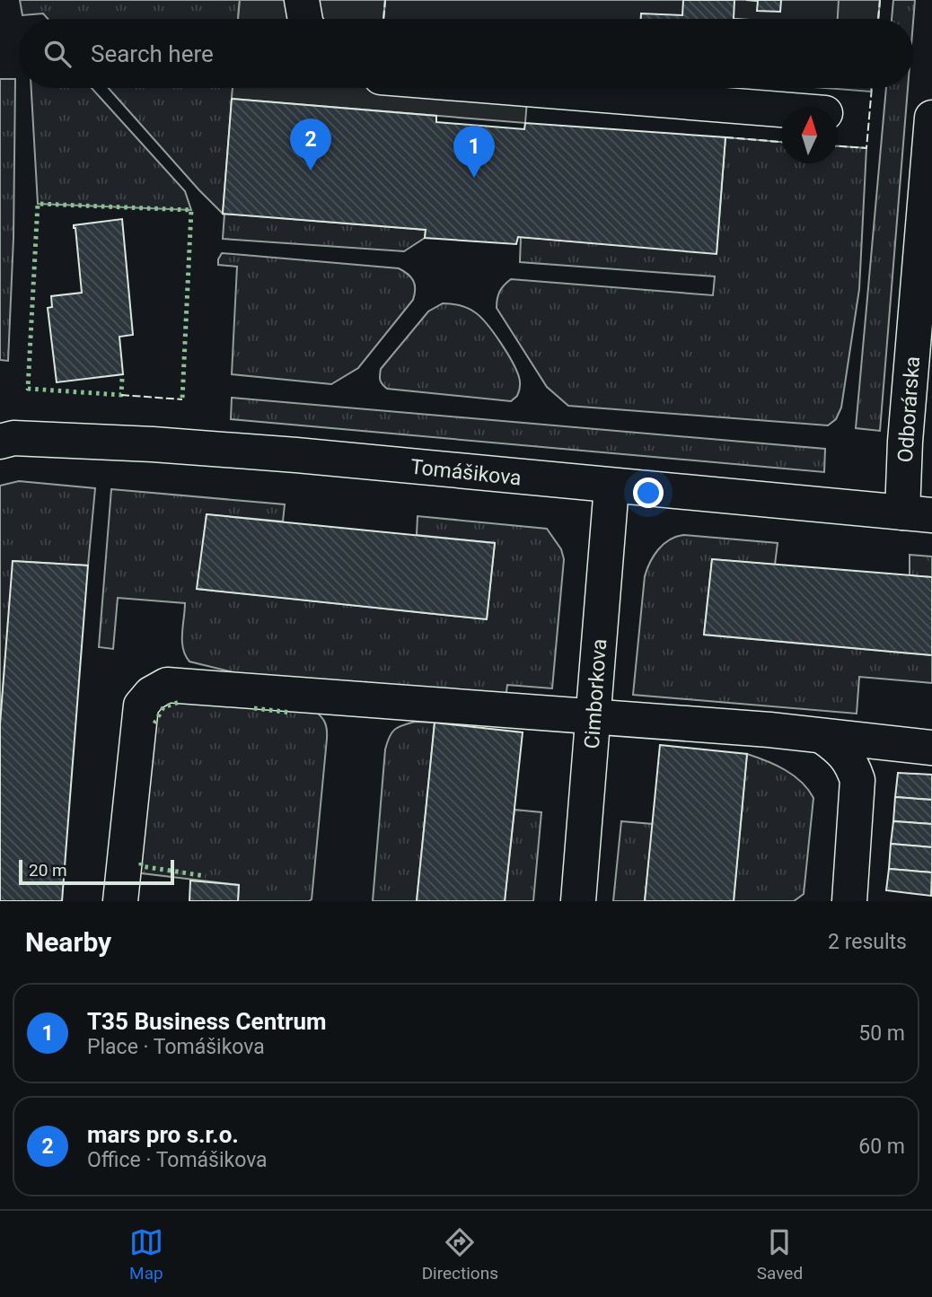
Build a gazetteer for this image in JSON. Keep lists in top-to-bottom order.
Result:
{
  "streets": {
    "street": ["Odborárska", "Tomášikova", "Cimborkova"]
  },
  "crossings": [
    ["Odborárska", "Tomášikova"],
    ["Tomášikova", "Cimborkova"]
  ],
  "scale_bar": "20 m",
  "north": "top",
  "page": {
    "search": "Search here",
    "pins": ["2", "1"],
    "scale": "20 m",
    "heading": ["Nearby", "2 results"],
    "list": [
      {
        "mark": "1",
        "name": "T35 Business Centrum",
        "note": "Place · Tomášikova",
        "value": "50 m"
      },
      {
        "mark": "2",
        "name": "mars pro s.r.o.",
        "note": "Office · Tomášikova",
        "value": "60 m"
      }
    ],
    "nav": ["Map", "Directions", "Saved"]
  }
}
